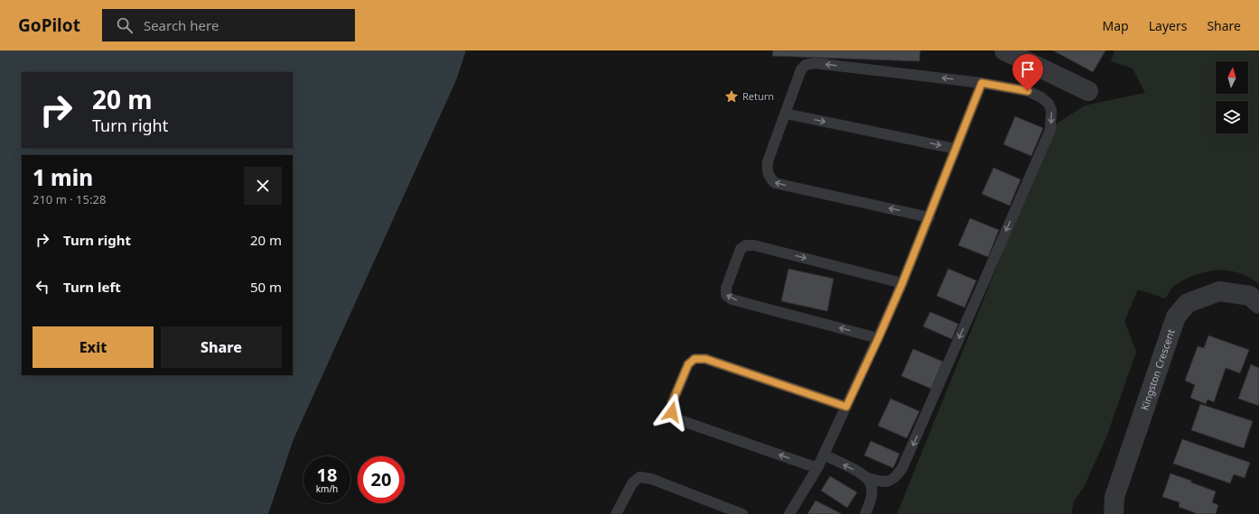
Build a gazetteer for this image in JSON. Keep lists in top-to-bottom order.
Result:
{
  "streets": {
    "street": ["Kingston Crescent"]
  },
  "places": {
    "place": ["Return"]
  },
  "north": "top",
  "page": {
    "header": "GoPilot",
    "search": "Search here",
    "nav": ["Map", "Layers", "Share"],
    "turn": ["20 m", "Turn right"],
    "heading": ["1 min", "210 m · 15:28"],
    "list": [
      {
        "name": "Turn right",
        "value": "20 m"
      },
      {
        "name": "Turn left",
        "value": "50 m"
      }
    ],
    "buttons": ["Exit", "Share"],
    "speed": "18 km/h",
    "limit": "20"
  }
}
